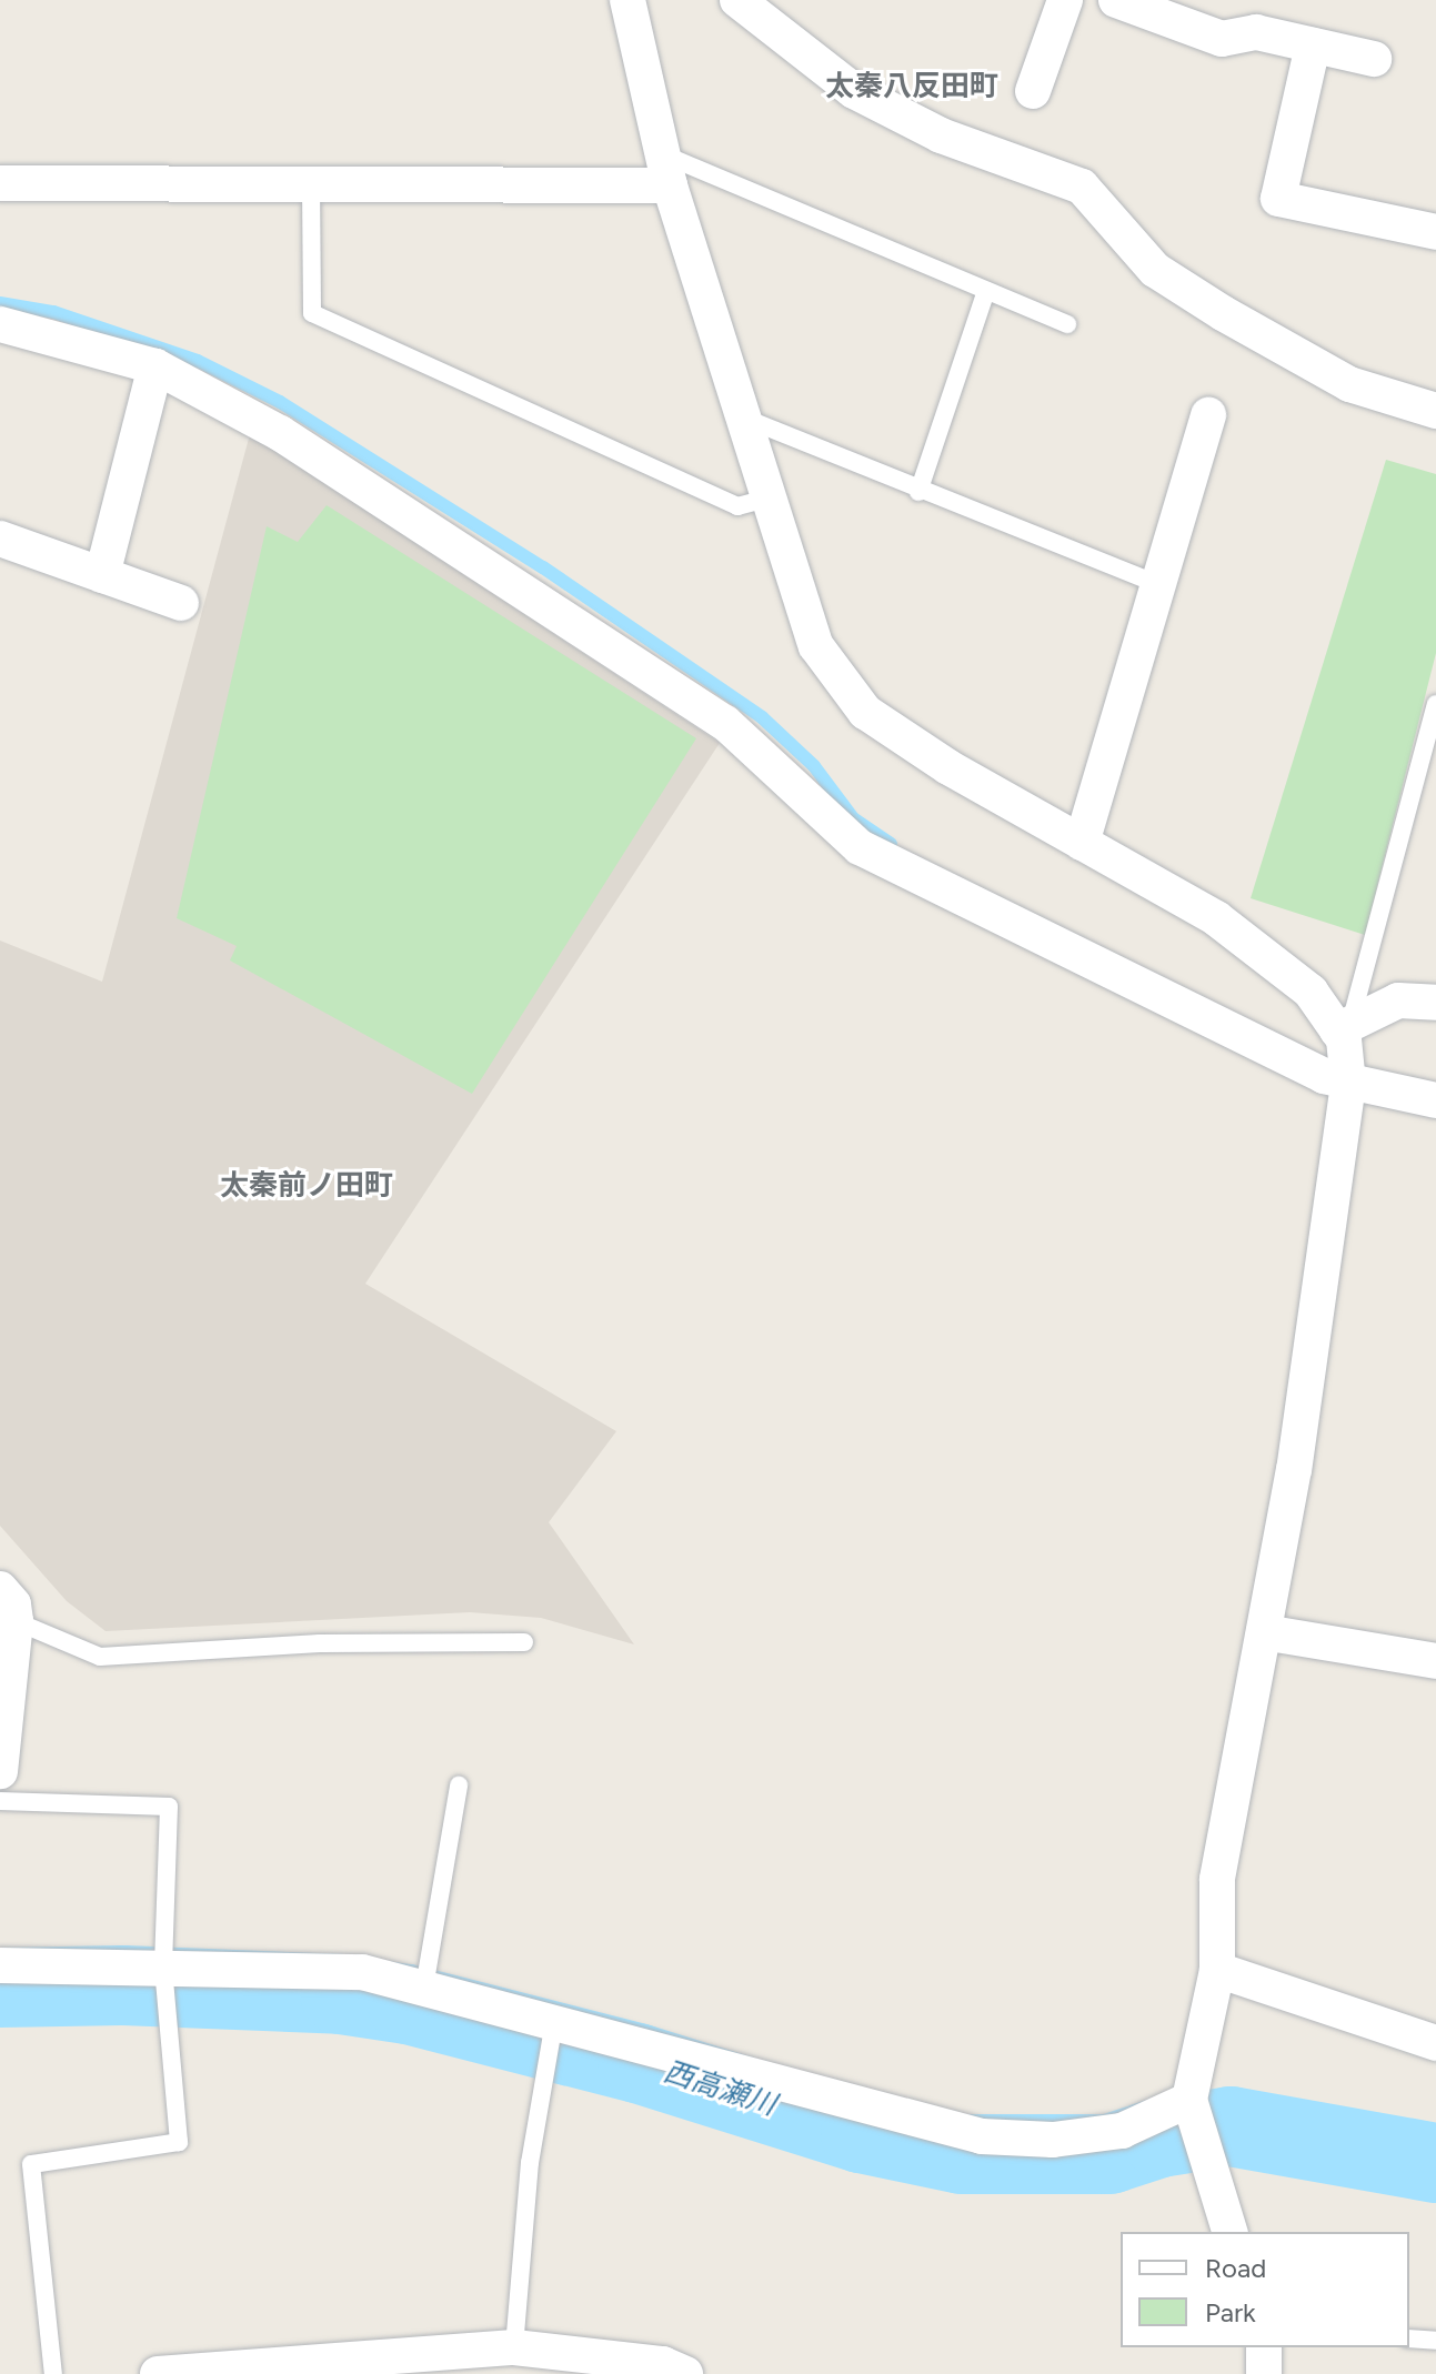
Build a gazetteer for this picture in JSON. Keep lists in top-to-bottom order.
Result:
{
  "districts": ["太秦八反田町", "太秦前ノ田町"],
  "water": ["西高瀬川"],
  "legend": ["Road", "Park"]
}
